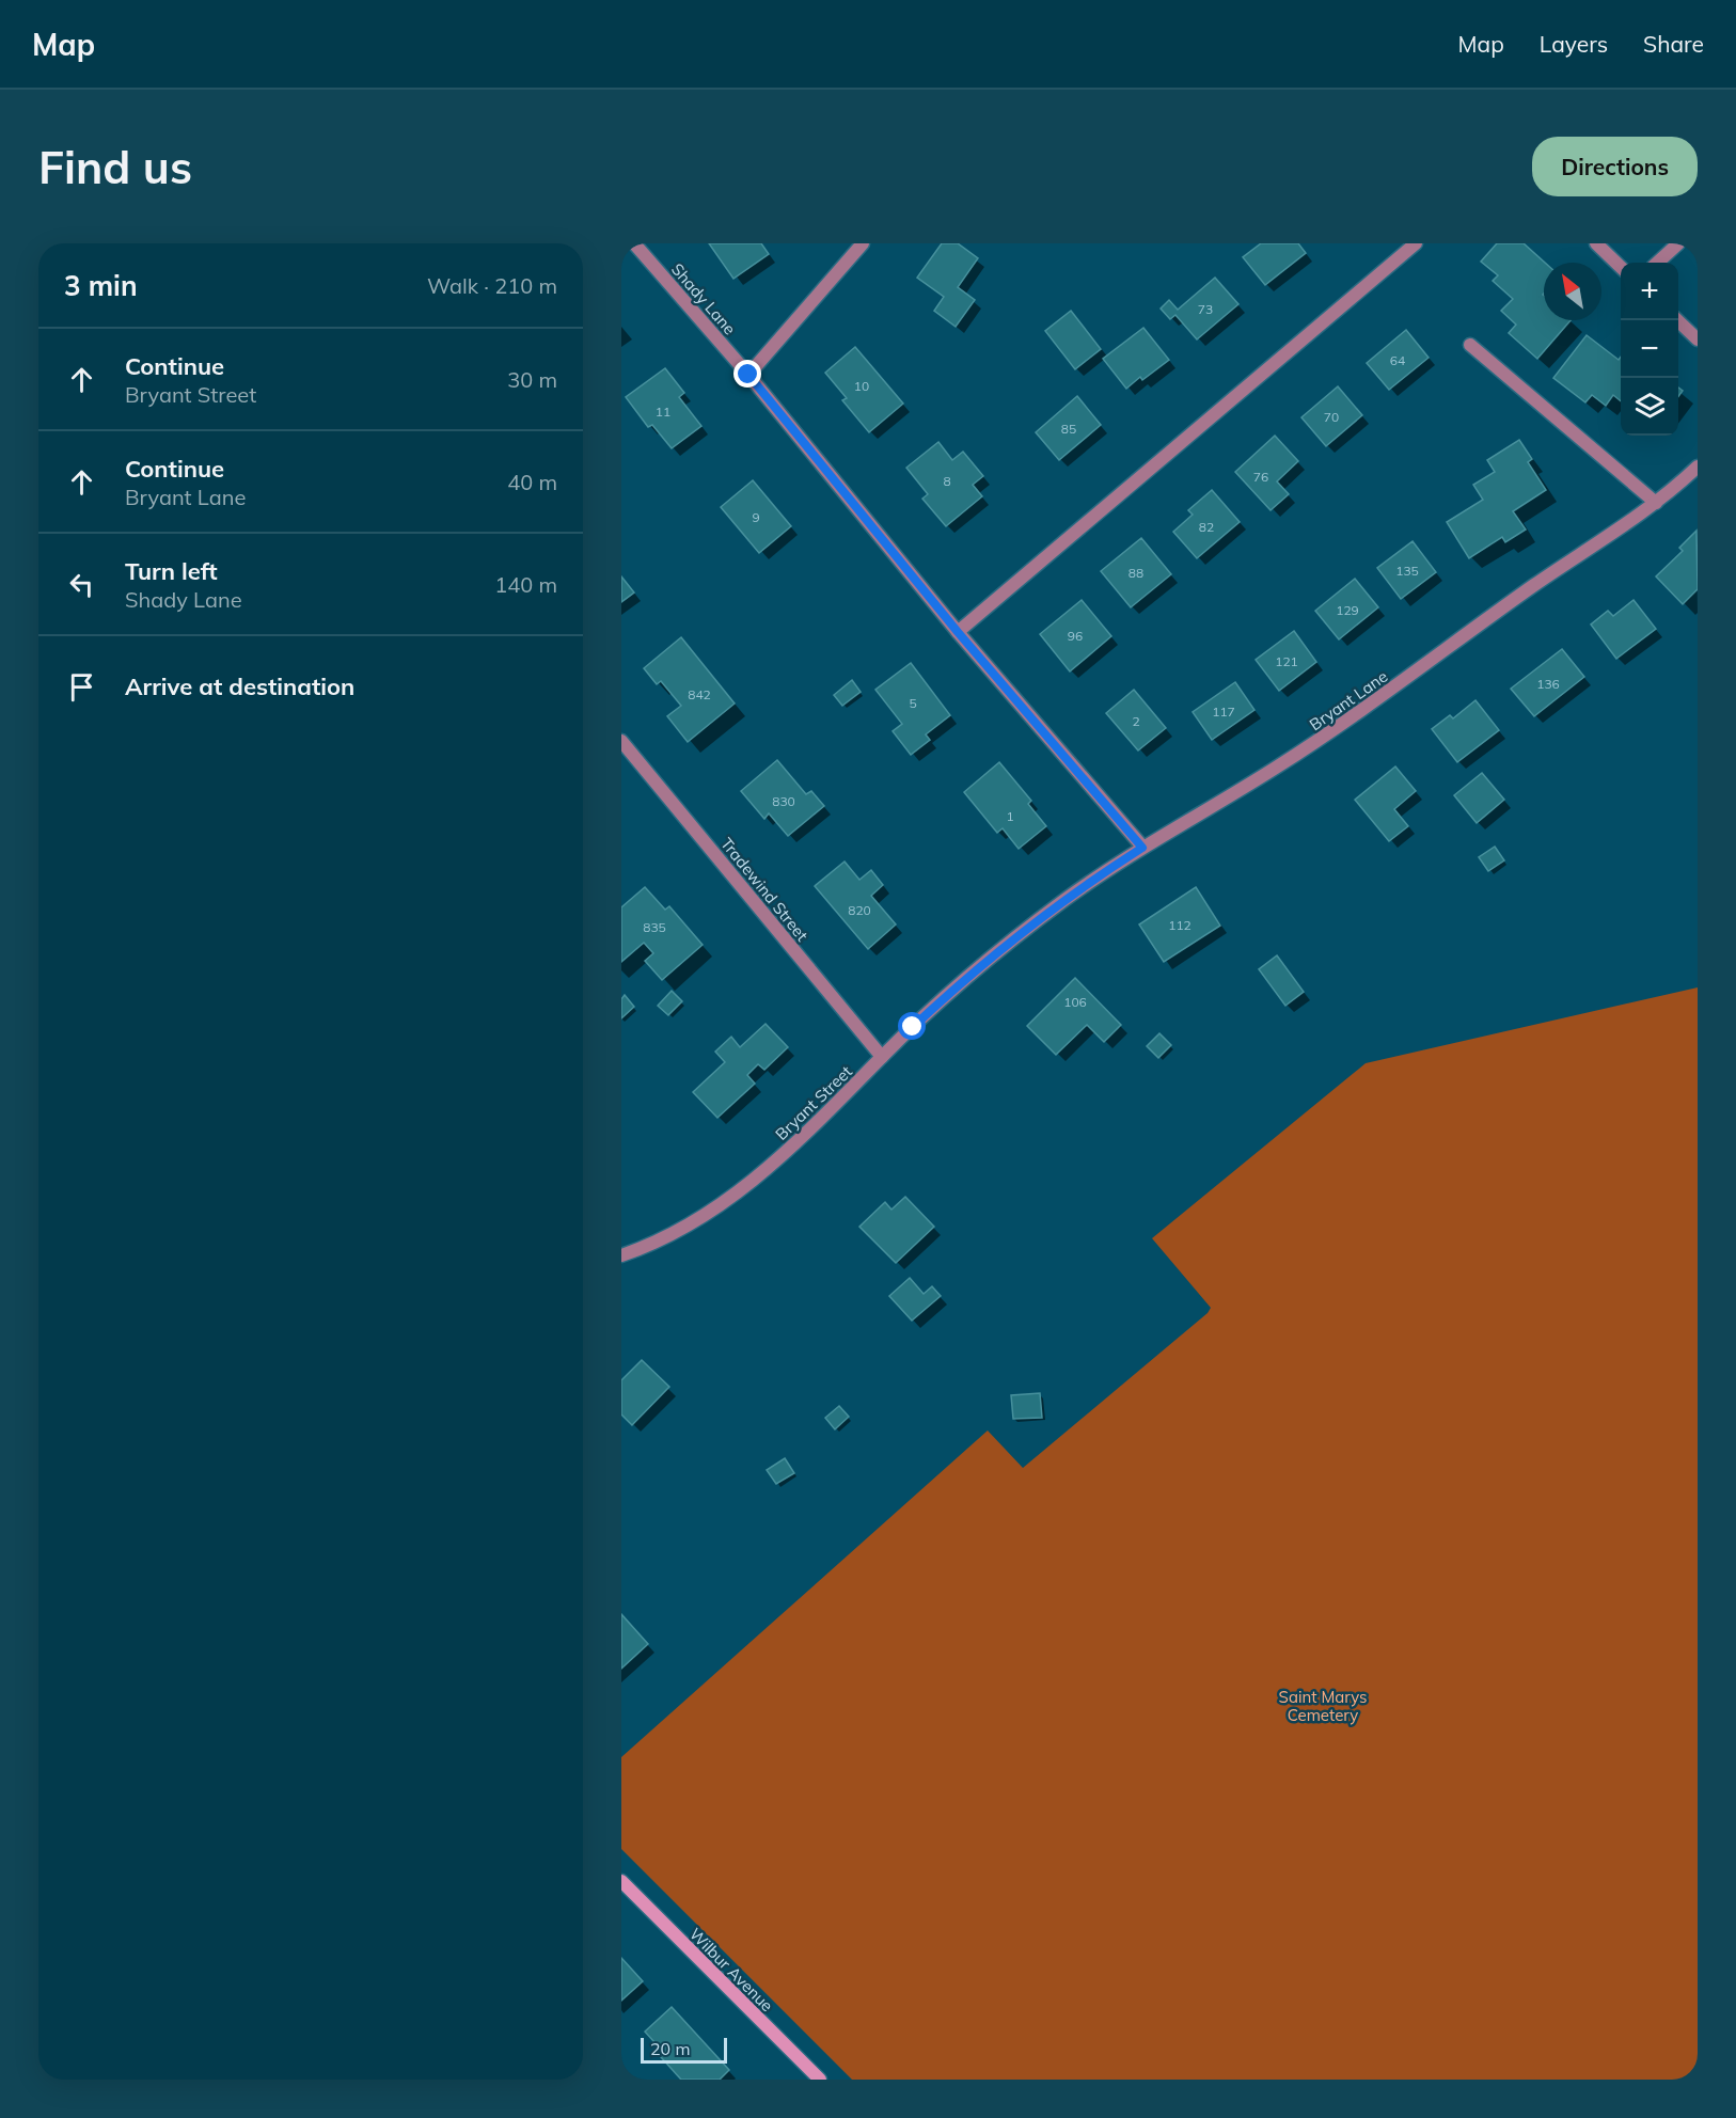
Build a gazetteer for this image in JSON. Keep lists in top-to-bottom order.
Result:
{
  "streets": {
    "street": [
      "Shady Lane",
      "Bryant Lane",
      "Tradewind Street",
      "Bryant Street",
      "Wilbur Avenue"
    ]
  },
  "crossings": [
    ["Shady Lane", "Bryant Lane"],
    ["Bryant Lane", "Bryant Street"],
    ["Tradewind Street", "Bryant Street"]
  ],
  "parks": ["Saint Marys Cemetery"],
  "house_numbers": [
    "73",
    "64",
    "10",
    "11",
    "70",
    "85",
    "76",
    "8",
    "9",
    "82",
    "135",
    "88",
    "129",
    "96",
    "121",
    "136",
    "842",
    "5",
    "117",
    "2",
    "830",
    "1",
    "820",
    "112",
    "835",
    "106"
  ],
  "scale_bar": "20 m",
  "north": "top left",
  "page": {
    "header": "Map",
    "nav": ["Map", "Layers", "Share"],
    "buttons": "Directions",
    "title": "Find us",
    "heading": ["3 min", "Walk · 210 m"],
    "map_buttons": ["+", "−"],
    "list": [
      ["Continue", "Bryant Street", "30 m"],
      ["Continue", "Bryant Lane", "40 m"],
      ["Turn left", "Shady Lane", "140 m"],
      "Arrive at destination"
    ],
    "scale": "20 m"
  }
}
